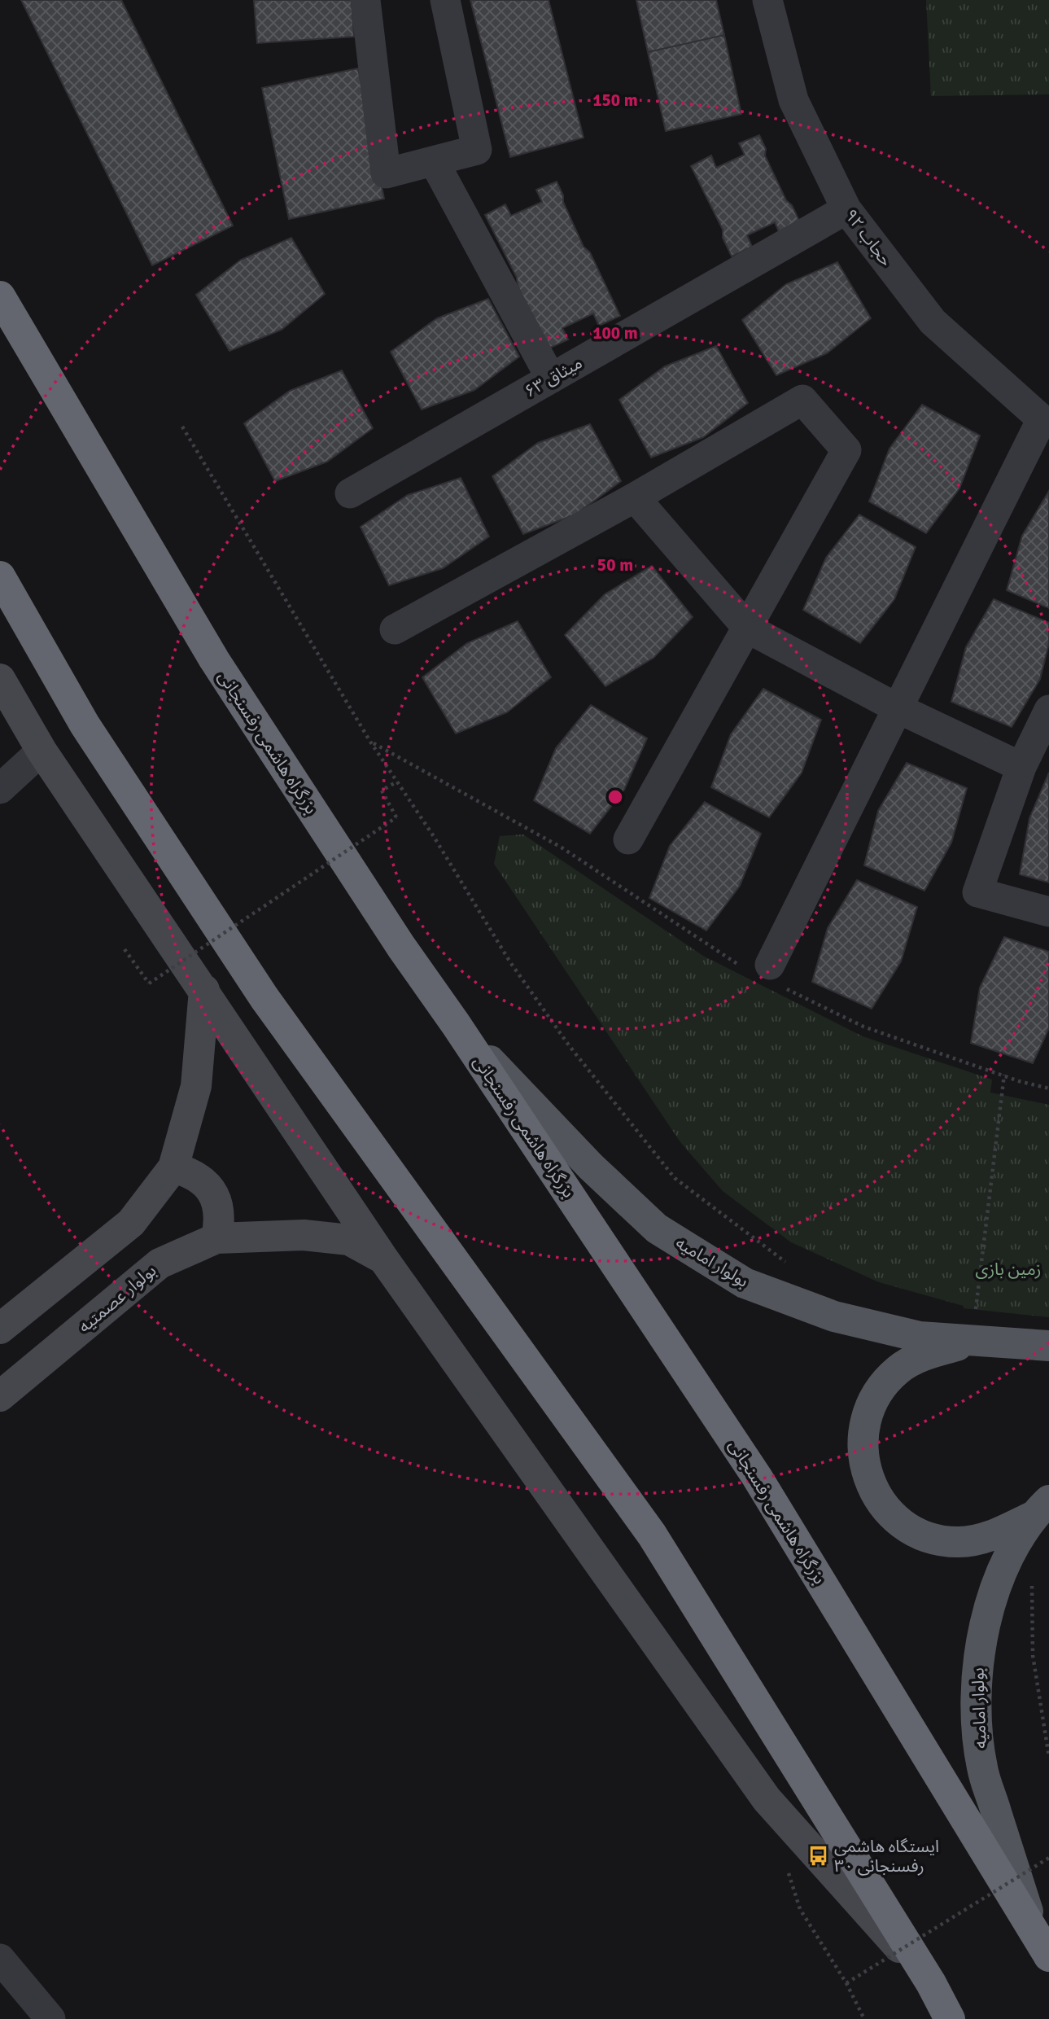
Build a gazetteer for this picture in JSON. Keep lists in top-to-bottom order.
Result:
{
  "streets": {
    "highway": ["بزرگراه هاشمی رفسنجانی"],
    "main road": ["بولوار امامیه"],
    "street": ["حجاب ۹۲", "میثاق ۶۳", "بولوار عصمتیه"]
  },
  "crossings": [
    ["حجاب ۹۲", "میثاق ۶۳"],
    ["بزرگراه هاشمی رفسنجانی", "بولوار امامیه"]
  ],
  "parks": ["زمین بازی"],
  "places": {
    "bus stop": ["ایستگاه هاشمی رفسنجانی ۳۰"]
  },
  "rings": ["150 m", "100 m", "50 m"]
}
